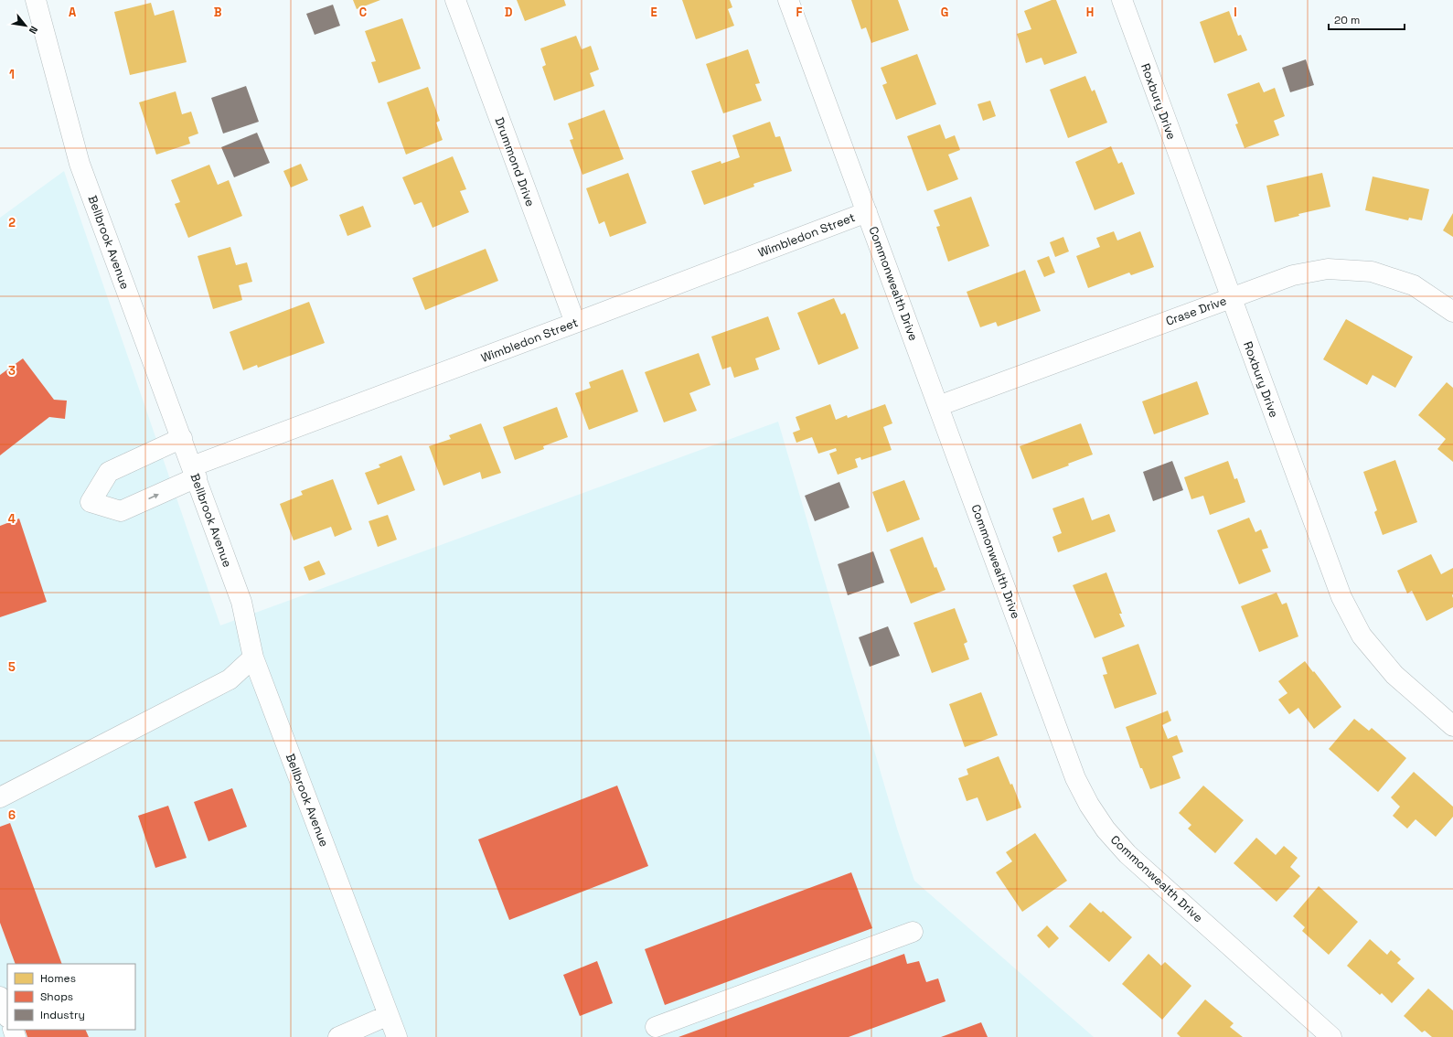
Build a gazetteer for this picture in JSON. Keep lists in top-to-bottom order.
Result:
{
  "streets": {
    "street": [
      "Roxbury Drive",
      "Drummond Drive",
      "Wimbledon Street",
      "Bellbrook Avenue",
      "Commonwealth Drive",
      "Crase Drive"
    ]
  },
  "crossings": [
    ["Roxbury Drive", "Crase Drive"],
    ["Drummond Drive", "Wimbledon Street"],
    ["Wimbledon Street", "Bellbrook Avenue"],
    ["Wimbledon Street", "Commonwealth Drive"],
    ["Commonwealth Drive", "Crase Drive"]
  ],
  "legend": ["Homes", "Shops", "Industry"],
  "scale_bar": "20 m",
  "north": "bottom right",
  "grid": {
    "columns": [
      "A",
      "B",
      "C",
      "D",
      "E",
      "F",
      "G",
      "H",
      "I"
    ],
    "rows": [
      "1",
      "2",
      "3",
      "4",
      "5",
      "6"
    ]
  }
}
